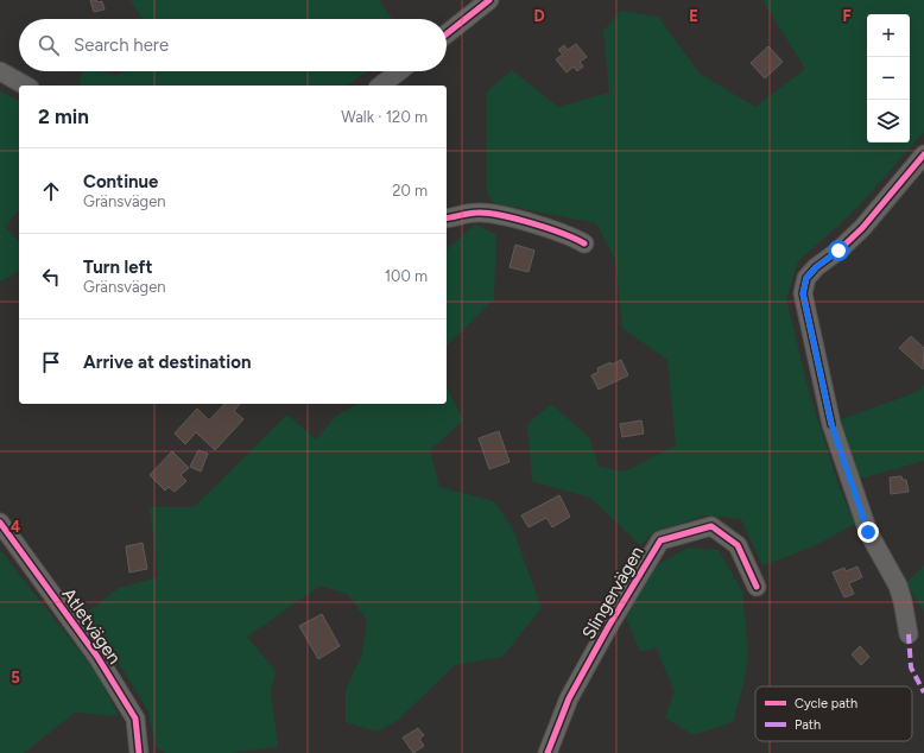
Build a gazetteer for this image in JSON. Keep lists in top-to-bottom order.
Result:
{
  "streets": {
    "street": ["Slingervägen", "Atletvägen"]
  },
  "legend": ["Cycle path", "Path"],
  "page": {
    "map_buttons": ["+", "−"],
    "search": "Search here",
    "heading": ["2 min", "Walk · 120 m"],
    "list": [
      ["Continue", "Gränsvägen", "20 m"],
      ["Turn left", "Gränsvägen", "100 m"],
      "Arrive at destination"
    ]
  },
  "grid": {
    "columns": ["D", "E", "F"],
    "rows": ["4", "5"]
  }
}
